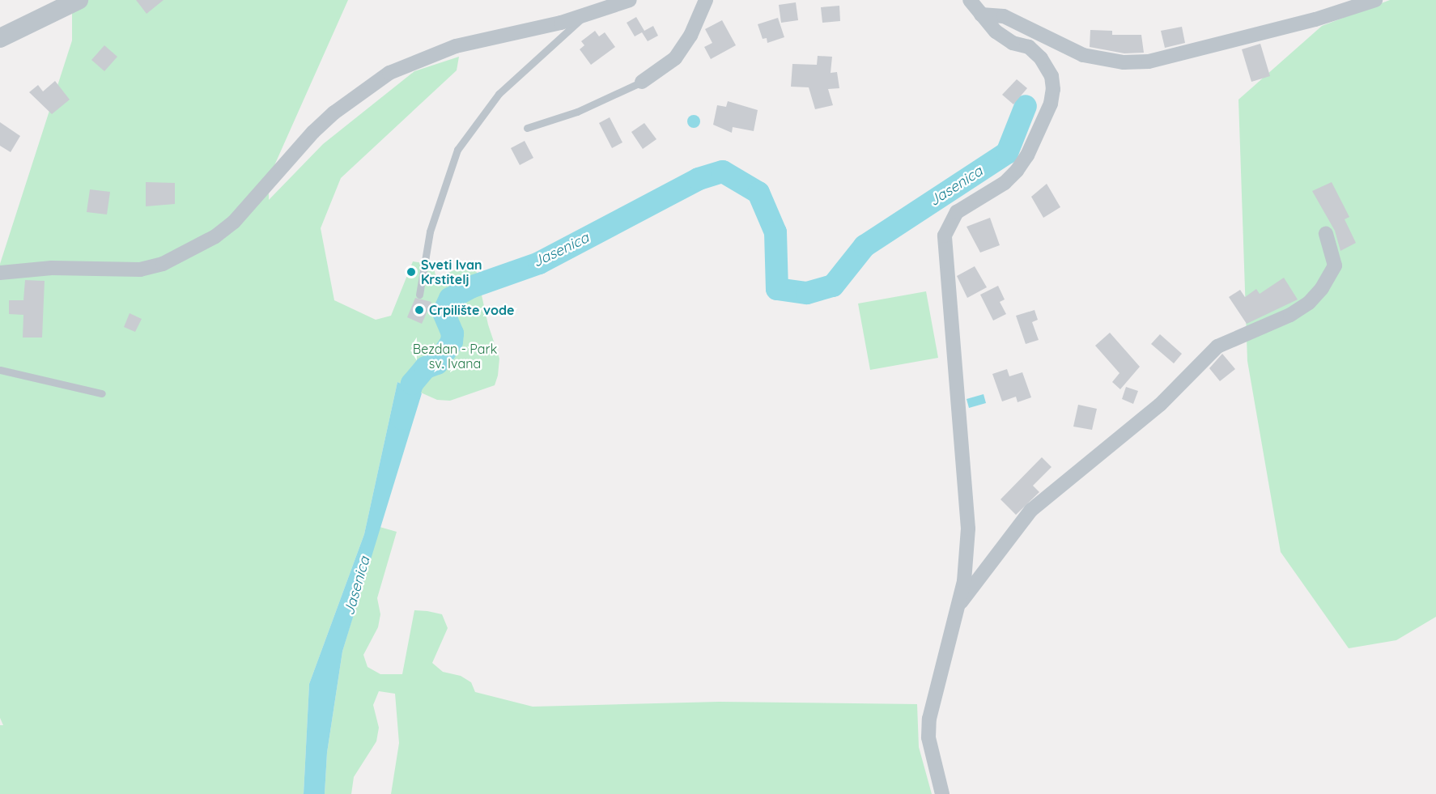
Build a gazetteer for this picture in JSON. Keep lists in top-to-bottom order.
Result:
{
  "water": ["Jasenica"],
  "parks": ["Bezdan - Park sv. Ivana"],
  "places": ["Sveti Ivan Krstitelj", "Crpilište vode"]
}
